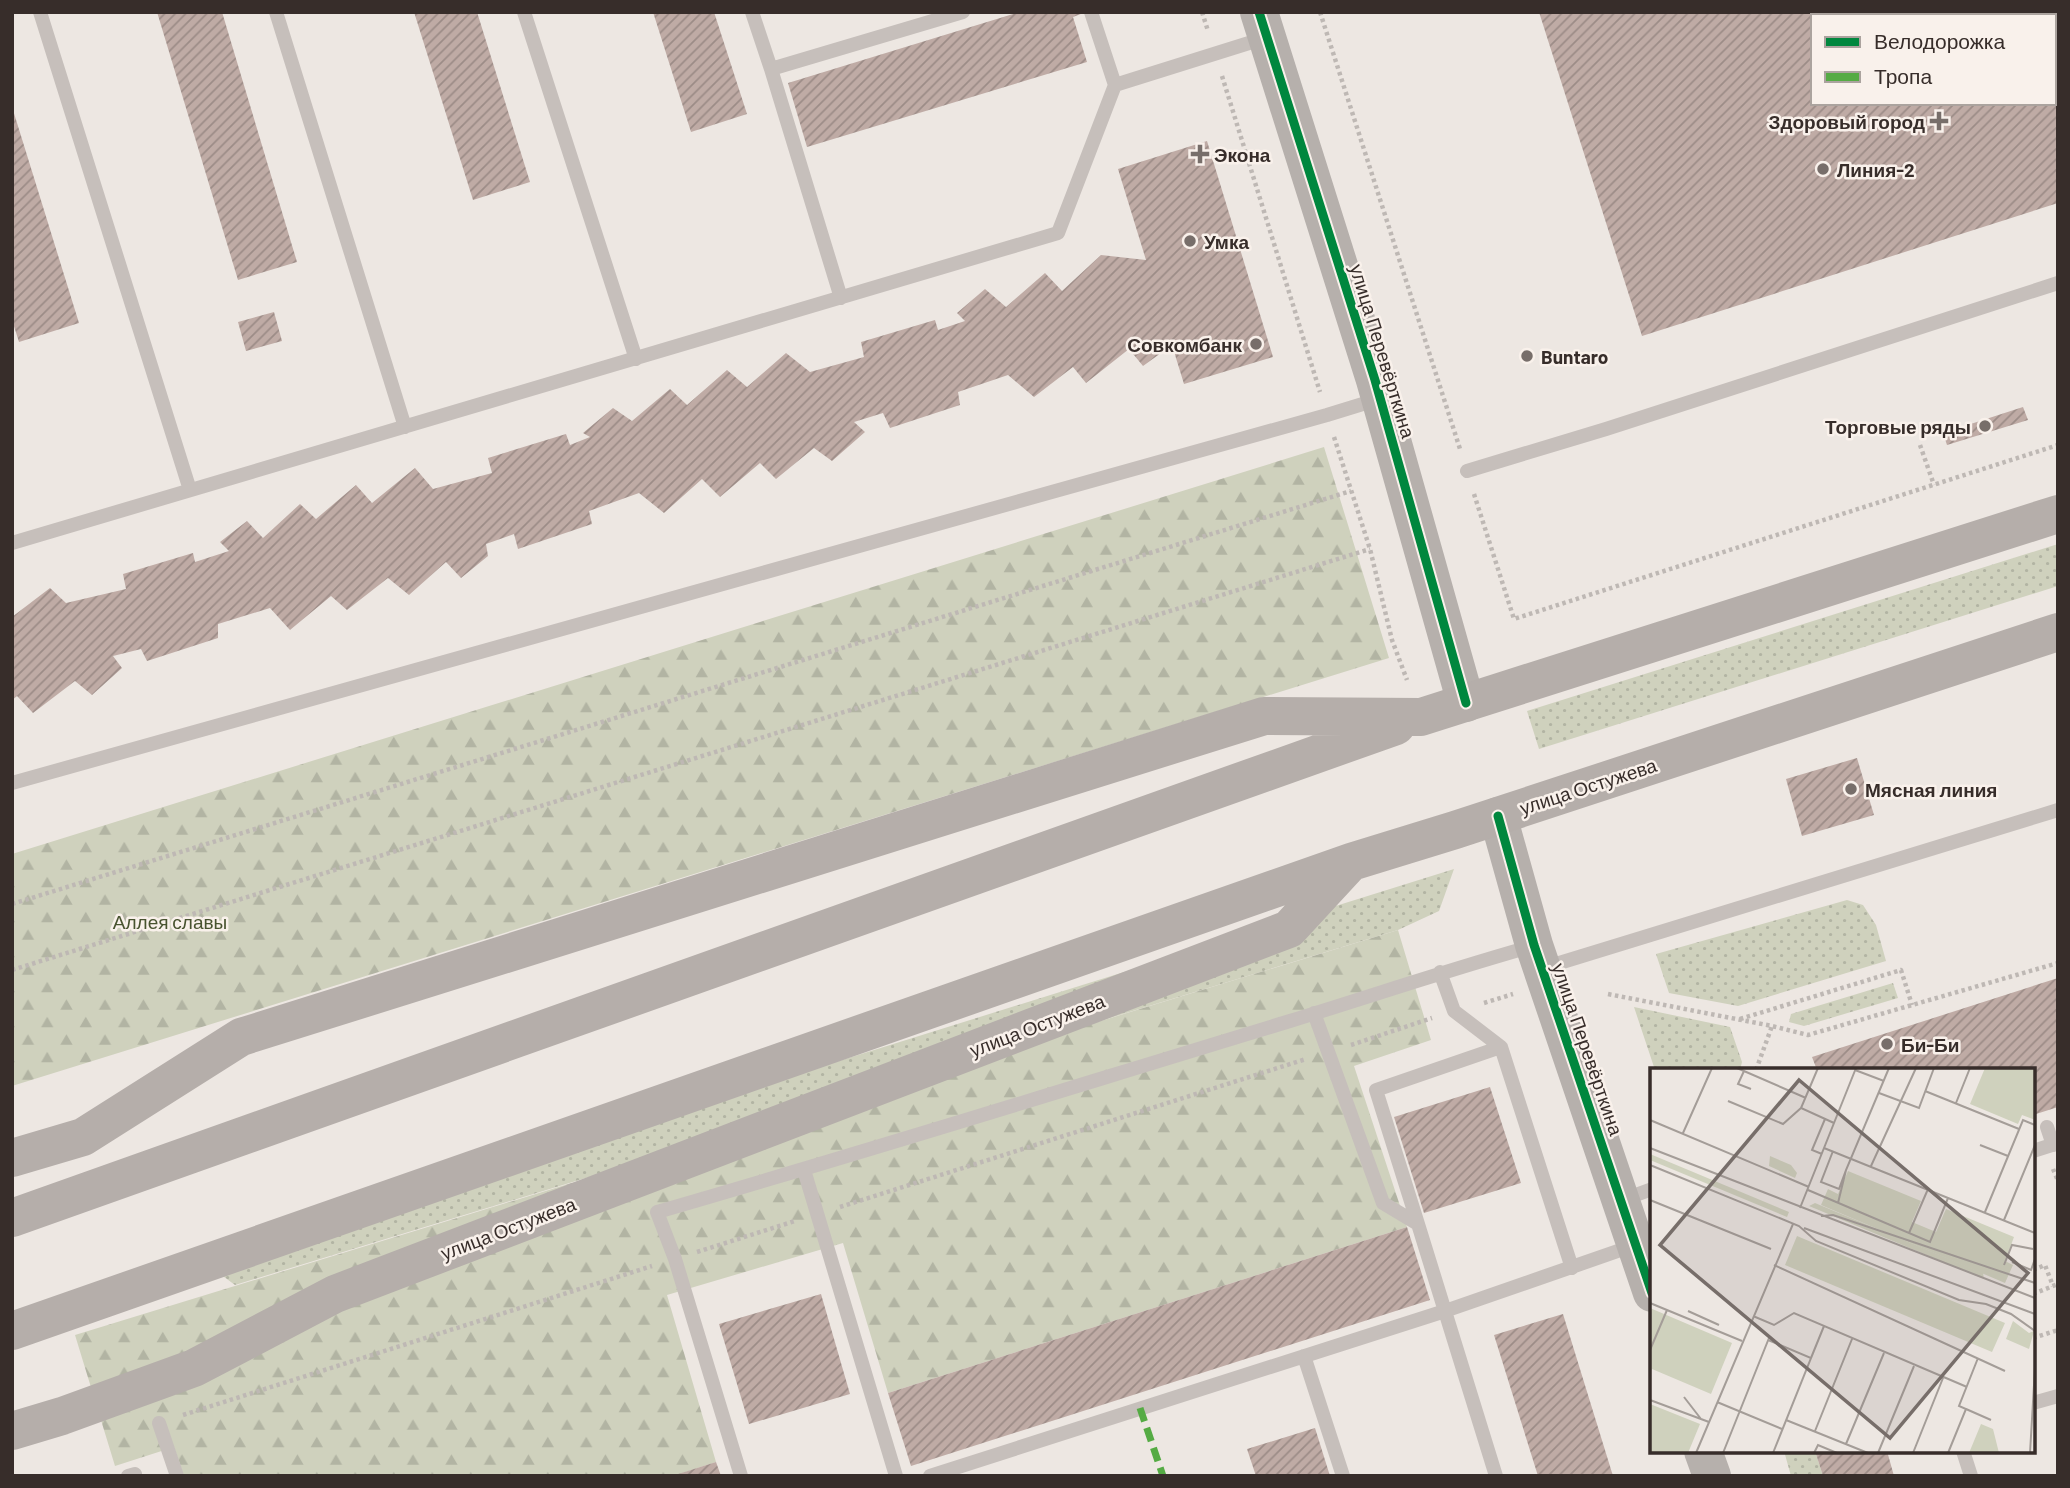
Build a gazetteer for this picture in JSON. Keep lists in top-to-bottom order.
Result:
{
  "streets": {
    "main road": ["улица Остужева"],
    "street": ["улица Перевёрткина"]
  },
  "crossings": [
    ["улица Перевёрткина", "улица Остужева"]
  ],
  "parks": ["Аллея славы"],
  "places": {
    "health": ["Здоровый город", "Экона"],
    "other": [
      "Линия-2",
      "Умка",
      "Совкомбанк",
      "Buntaro",
      "Торговые ряды",
      "Мясная линия",
      "Би-Би"
    ]
  },
  "legend": ["Велодорожка", "Тропа"]
}
